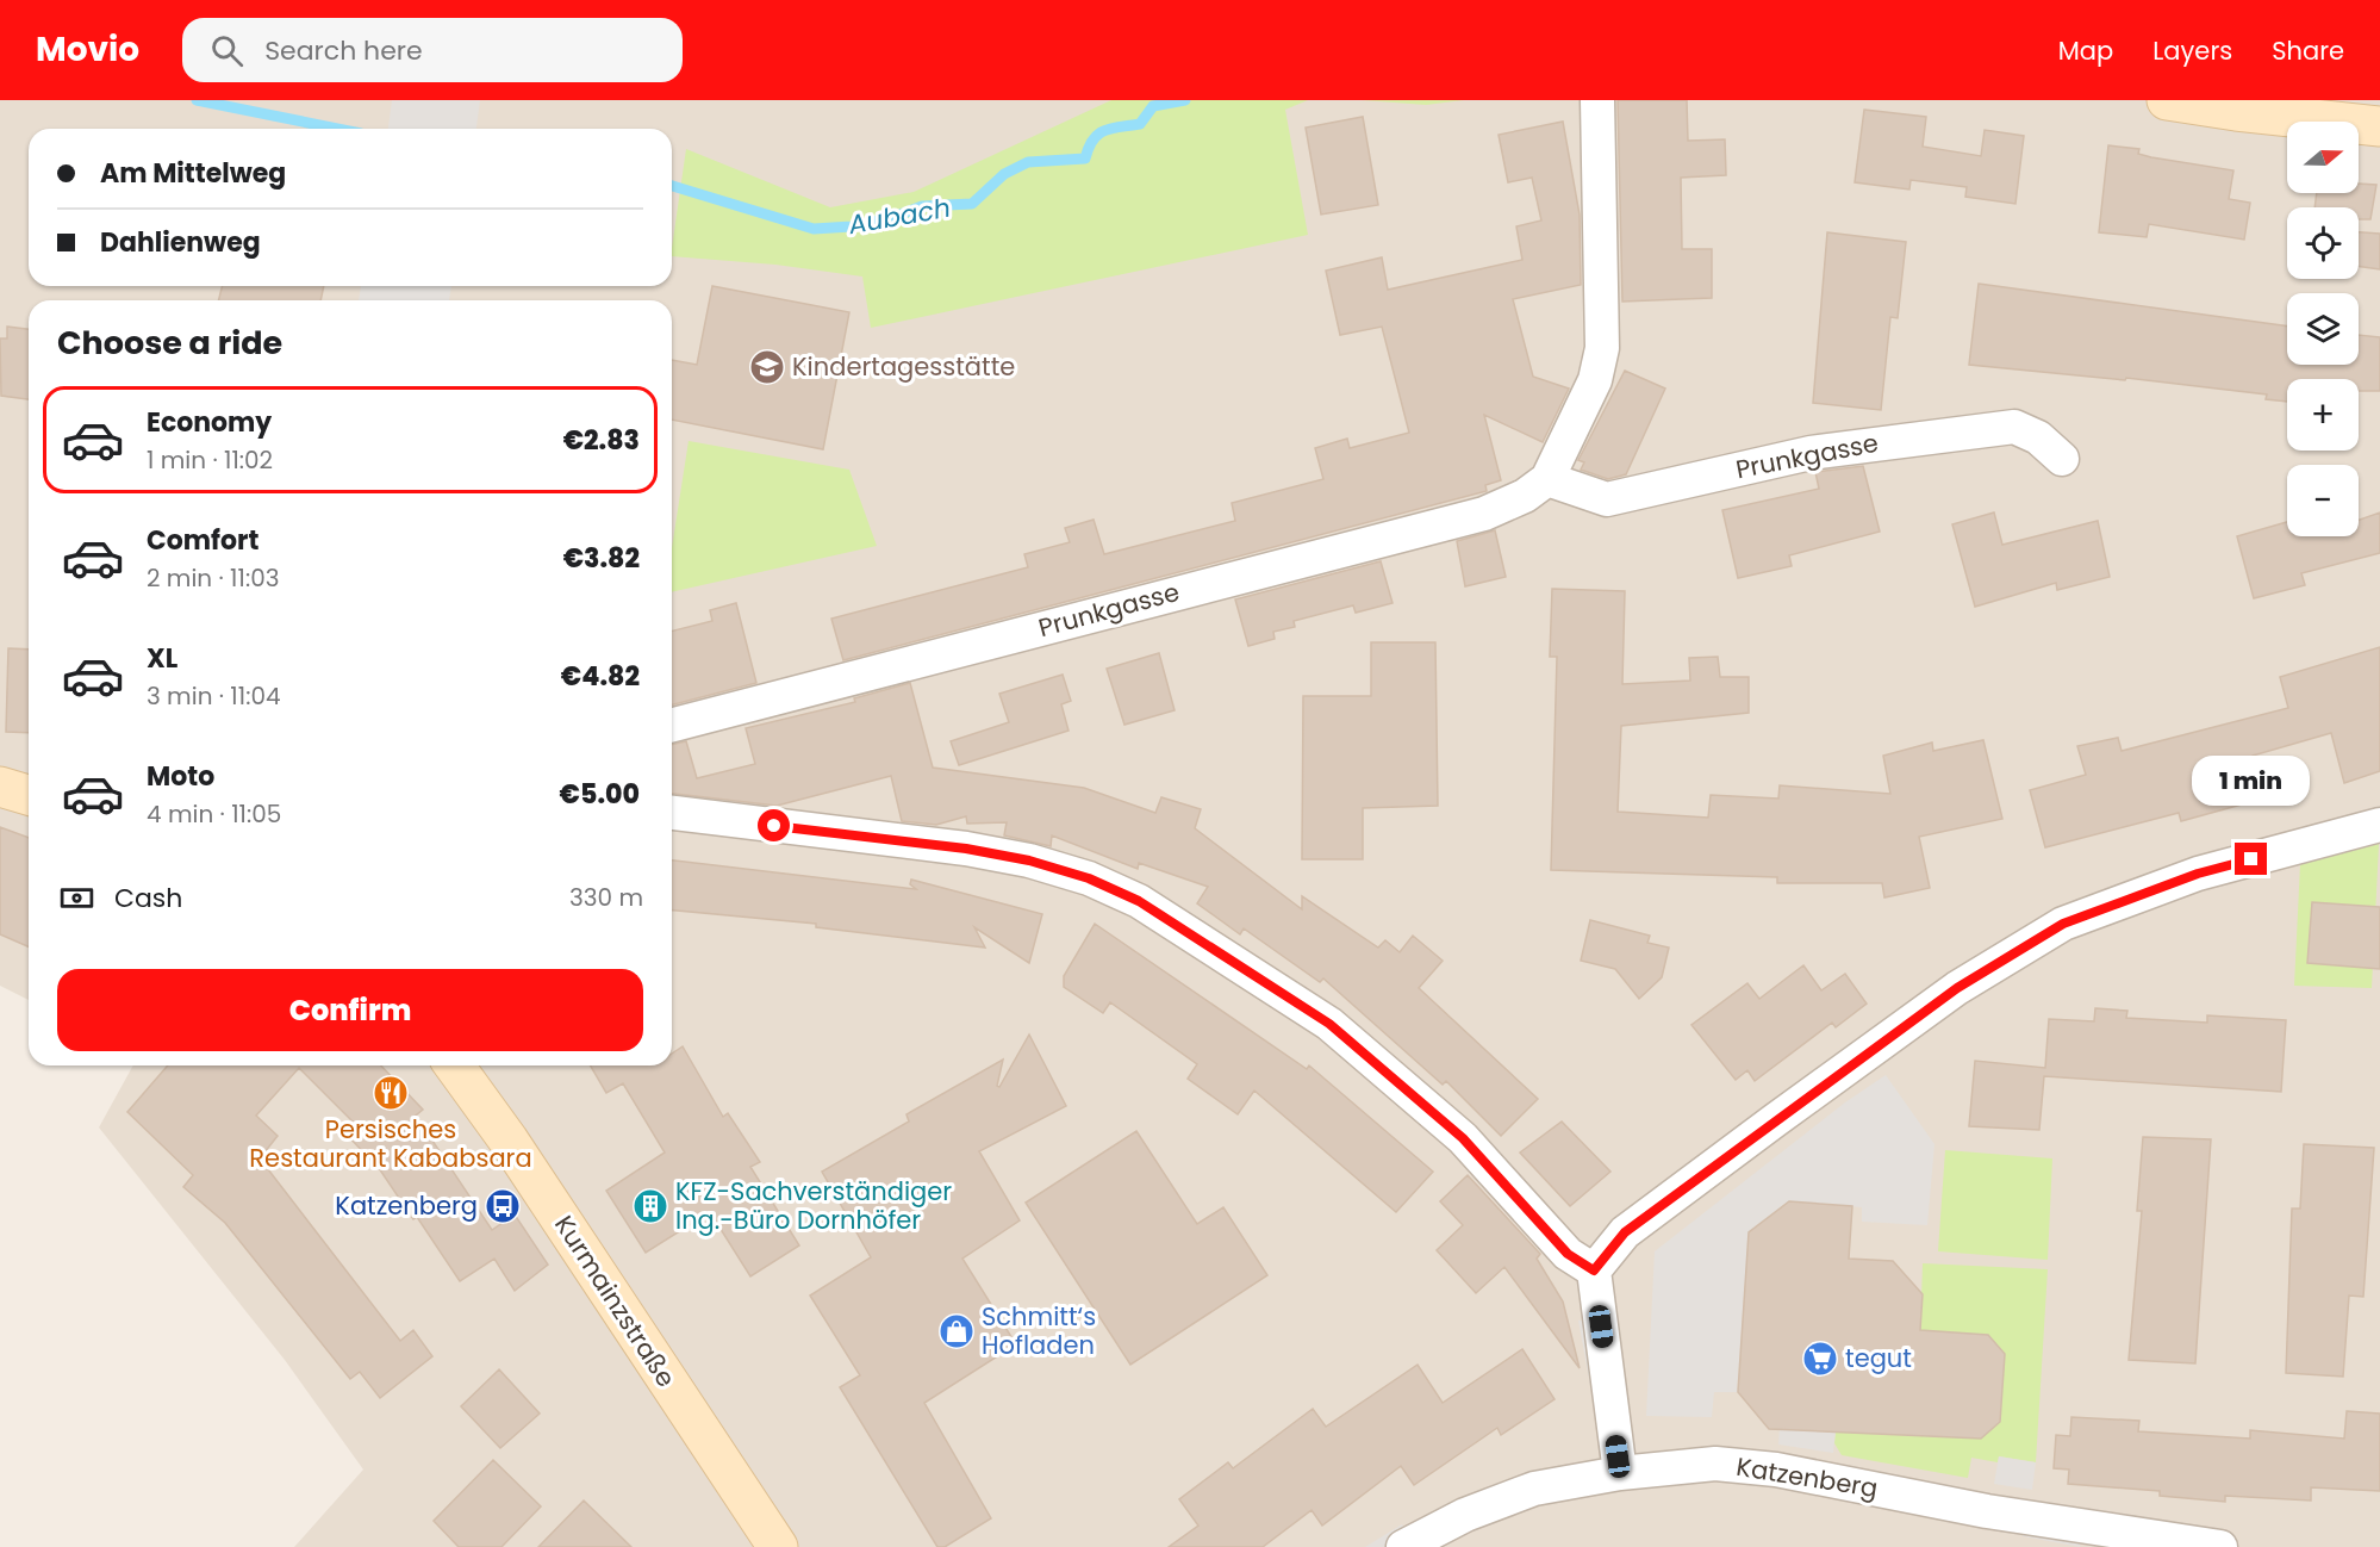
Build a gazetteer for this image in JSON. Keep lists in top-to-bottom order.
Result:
{
  "streets": {
    "main road": ["Kurmainzstraße"],
    "street": ["Prunkgasse", "Katzenberg"]
  },
  "water": ["Aubach"],
  "places": {
    "school or university": ["Kindertagesstätte"],
    "restaurant": ["Persisches Restaurant Kababsara"],
    "bus stop": ["Katzenberg"],
    "building": ["KFZ-Sachverständiger Ing.-Büro Dornhöfer"],
    "shop": ["Schmitt‘s Hofladen"],
    "supermarket": ["tegut"]
  },
  "north": "right",
  "page": {
    "header": "Movio",
    "search": "Search here",
    "nav": ["Map", "Layers", "Share"],
    "map_buttons": ["+", "−"],
    "banner": ["Am Mittelweg", "Dahlienweg"],
    "heading": "Choose a ride",
    "list": [
      {
        "name": "Economy",
        "note": "1 min · 11:02",
        "value": "€2.83"
      },
      {
        "name": "Comfort",
        "note": "2 min · 11:03",
        "value": "€3.82"
      },
      {
        "name": "XL",
        "note": "3 min · 11:04",
        "value": "€4.82"
      },
      {
        "name": "Moto",
        "note": "4 min · 11:05",
        "value": "€5.00"
      }
    ],
    "bubble": "1 min",
    "pay": ["Cash", "330 m"],
    "buttons": "Confirm"
  }
}
